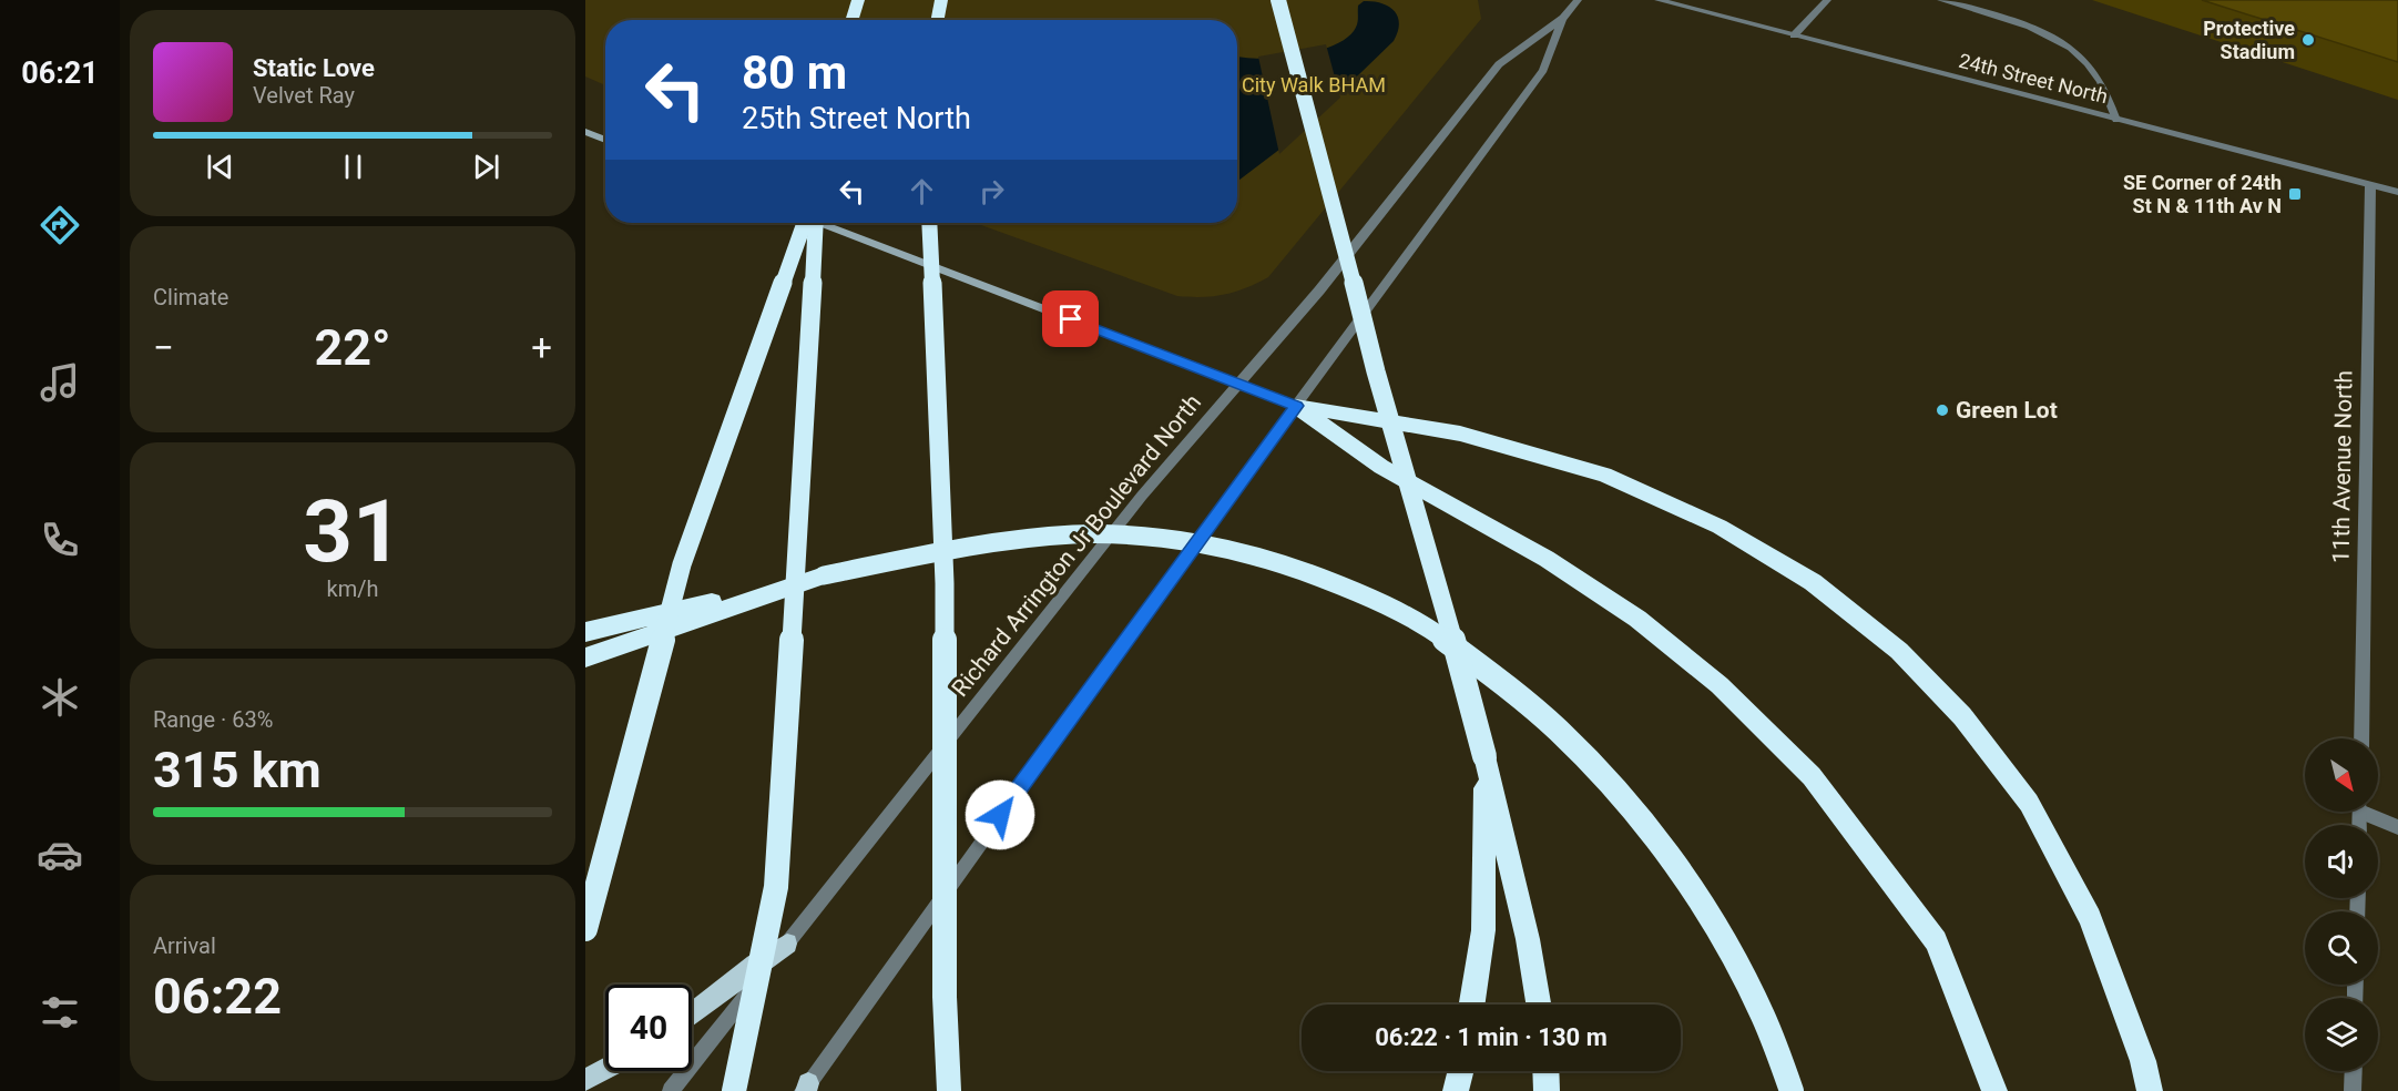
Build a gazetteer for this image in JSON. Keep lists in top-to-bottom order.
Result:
{
  "streets": {
    "street": ["24th Street North", "11th Avenue North", "Richard Arrington Jr Boulevard North"]
  },
  "crossings": [
    ["24th Street North", "11th Avenue North"]
  ],
  "parks": ["City Walk BHAM"],
  "places": {
    "other": ["Protective Stadium", "Green Lot"],
    "transit": ["SE Corner of 24th St N & 11th Av N"]
  },
  "north": "bottom right",
  "page": {
    "tabs": "06:21",
    "turn": ["80 m", "25th Street North"],
    "song": ["Static Love", "Velvet Ray"],
    "tile": [
      "Climate",
      ["31", "km/h"],
      ["Range · 63%", "315 km"],
      ["Arrival", "06:22"]
    ],
    "heat": ["−", "22°", "+"],
    "limit": "40",
    "trip": "06:22 · 1 min · 130 m"
  }
}
